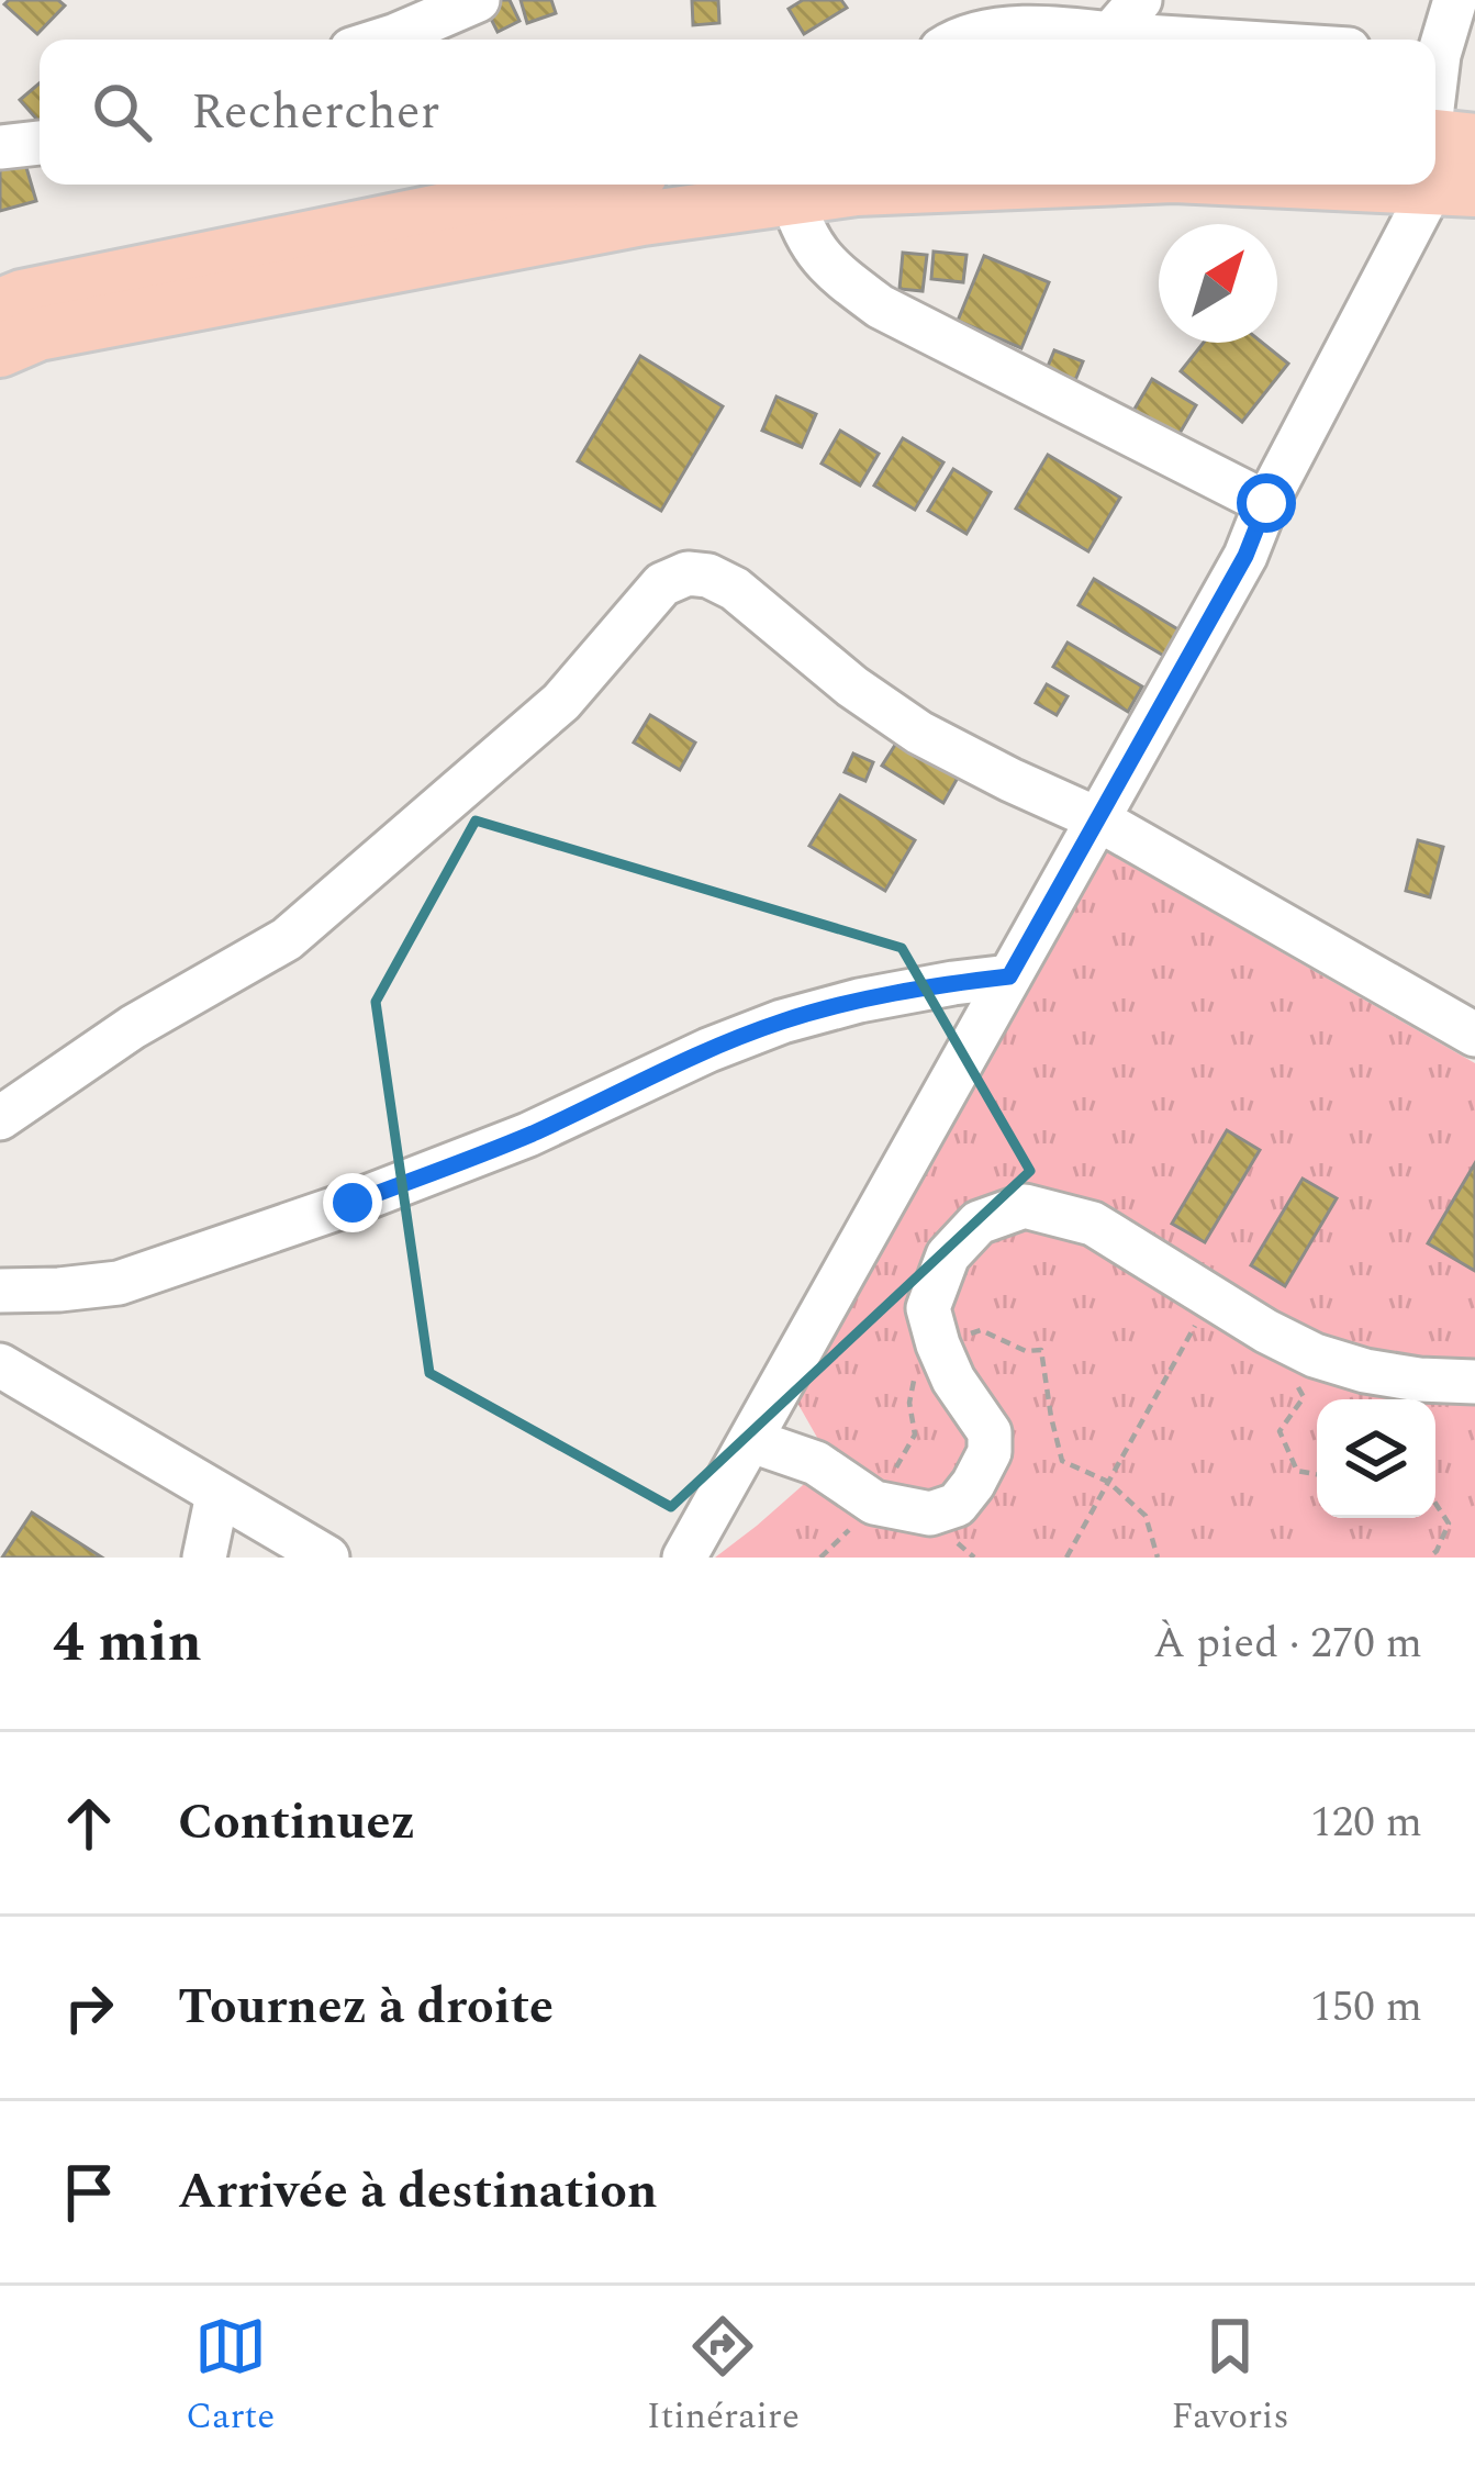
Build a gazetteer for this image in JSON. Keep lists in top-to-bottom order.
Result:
{
  "north": "top right",
  "page": {
    "search": "Rechercher",
    "heading": ["4 min", "À pied · 270 m"],
    "list": [
      ["Continuez", "120 m"],
      ["Tournez à droite", "150 m"],
      "Arrivée à destination"
    ],
    "nav": ["Carte", "Itinéraire", "Favoris"]
  }
}
